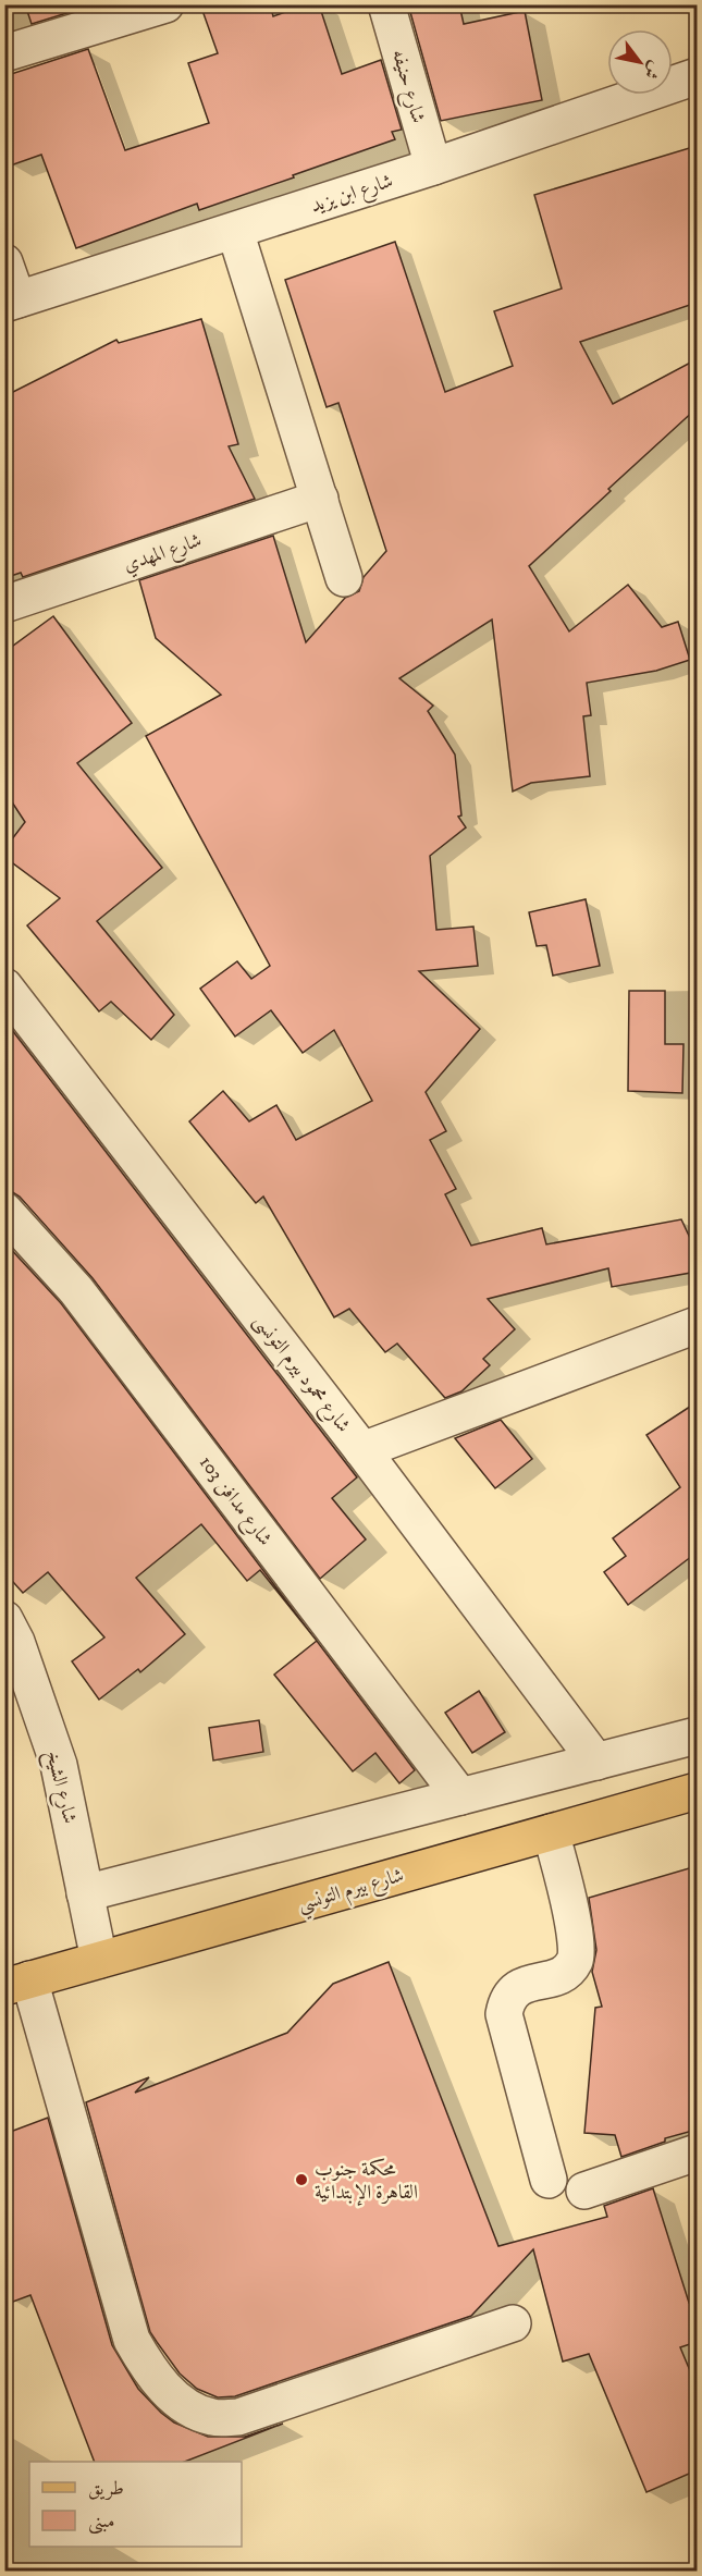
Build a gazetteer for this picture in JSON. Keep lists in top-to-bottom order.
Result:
{
  "streets": {
    "main road": ["شارع بيرم التونسي"],
    "street": [
      "شارع حنيفه",
      "شارع ابن يزيد",
      "شارع المهدي",
      "شارع محمود بيرم التونسى",
      "شارع مدافن 103",
      "شارع الشيخ"
    ]
  },
  "crossings": [
    ["شارع حنيفه", "شارع ابن يزيد"],
    ["شارع الشيخ", "شارع بيرم التونسي"]
  ],
  "places": ["محكمة جنوب القاهرة الإبتدائية"],
  "legend": ["طريق", "مبنى"],
  "north": "bottom right"
}
